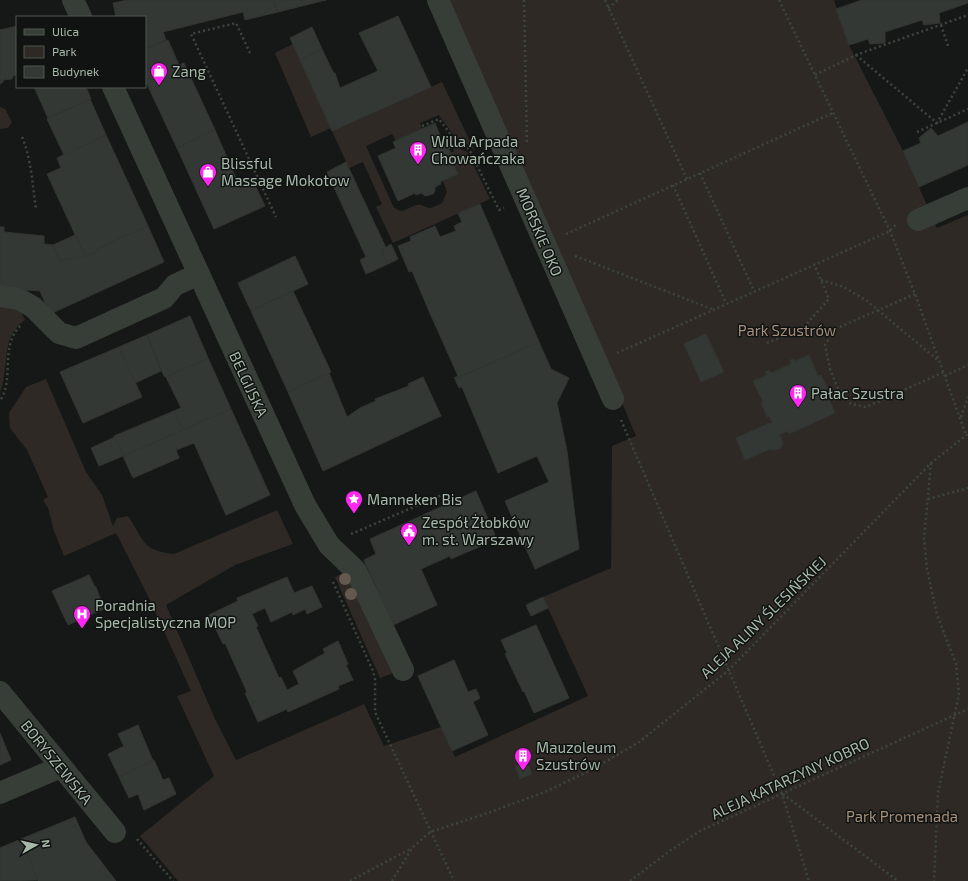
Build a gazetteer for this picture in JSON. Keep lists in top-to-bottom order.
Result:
{
  "streets": {
    "street": ["MORSKIE OKO", "BELGIJSKA", "BORYSZEWSKA"],
    "path": ["ALEJA ALINY ŚLESIŃSKIEJ", "ALEJA KATARZYNY KOBRO"]
  },
  "parks": ["Park Szustrów", "Park Promenada"],
  "places": {
    "shop": ["Zang", "Blissful Massage Mokotow"],
    "building": ["Willa Arpada Chowańczaka", "Pałac Szustra", "Mauzoleum Szustrów"],
    "place": ["Manneken Bis"],
    "public building": ["Zespół Żłobków m. st. Warszawy"],
    "hospital": ["Poradnia Specjalistyczna MOP"]
  },
  "legend": ["Ulica", "Park", "Budynek"],
  "north": "right"
}
